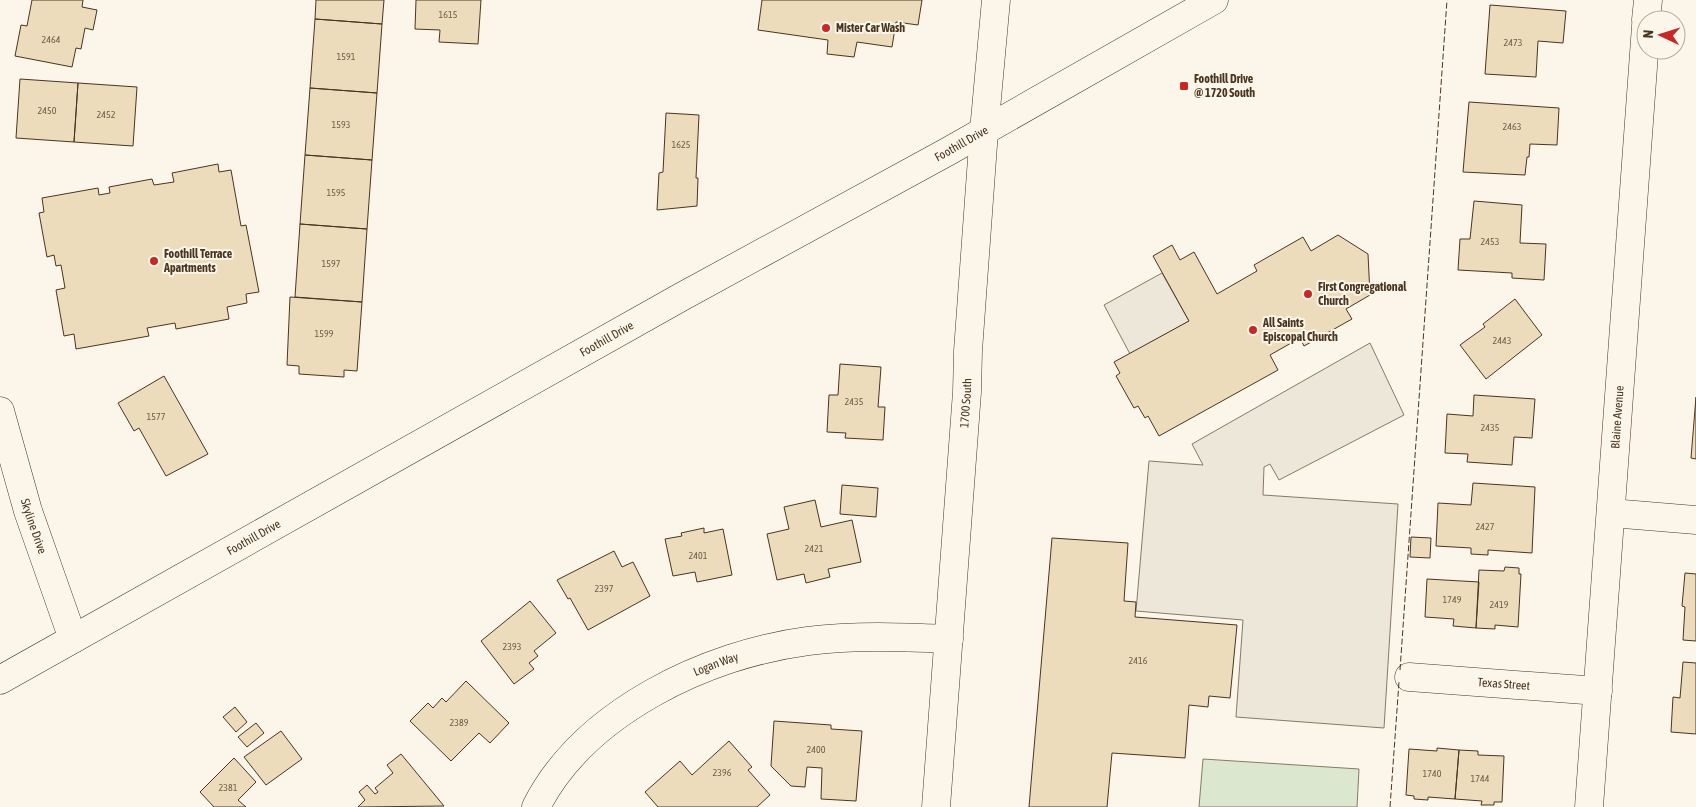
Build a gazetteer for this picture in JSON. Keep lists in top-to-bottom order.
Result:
{
  "streets": {
    "street": [
      "Foothill Drive",
      "1700 South",
      "Blaine Avenue",
      "Skyline Drive",
      "Logan Way",
      "Texas Street"
    ]
  },
  "crossings": [
    ["Foothill Drive", "1700 South"],
    ["Foothill Drive", "Skyline Drive"],
    ["1700 South", "Logan Way"],
    ["Blaine Avenue", "Texas Street"]
  ],
  "places": {
    "other": [
      "Mister Car Wash",
      "Foothill Terrace Apartments",
      "First Congregational Church",
      "All Saints Episcopal Church"
    ],
    "transit": ["Foothill Drive @ 1720 South"]
  },
  "house_numbers": [
    "1615",
    "2464",
    "2473",
    "1591",
    "2450",
    "2452",
    "1593",
    "2463",
    "1625",
    "1595",
    "2453",
    "1597",
    "1599",
    "2443",
    "2435",
    "1577",
    "2435",
    "2427",
    "2421",
    "2401",
    "2397",
    "1749",
    "2419",
    "2393",
    "2416",
    "2389",
    "2400",
    "2396",
    "1740",
    "1744",
    "2381"
  ],
  "north": "left"
}
